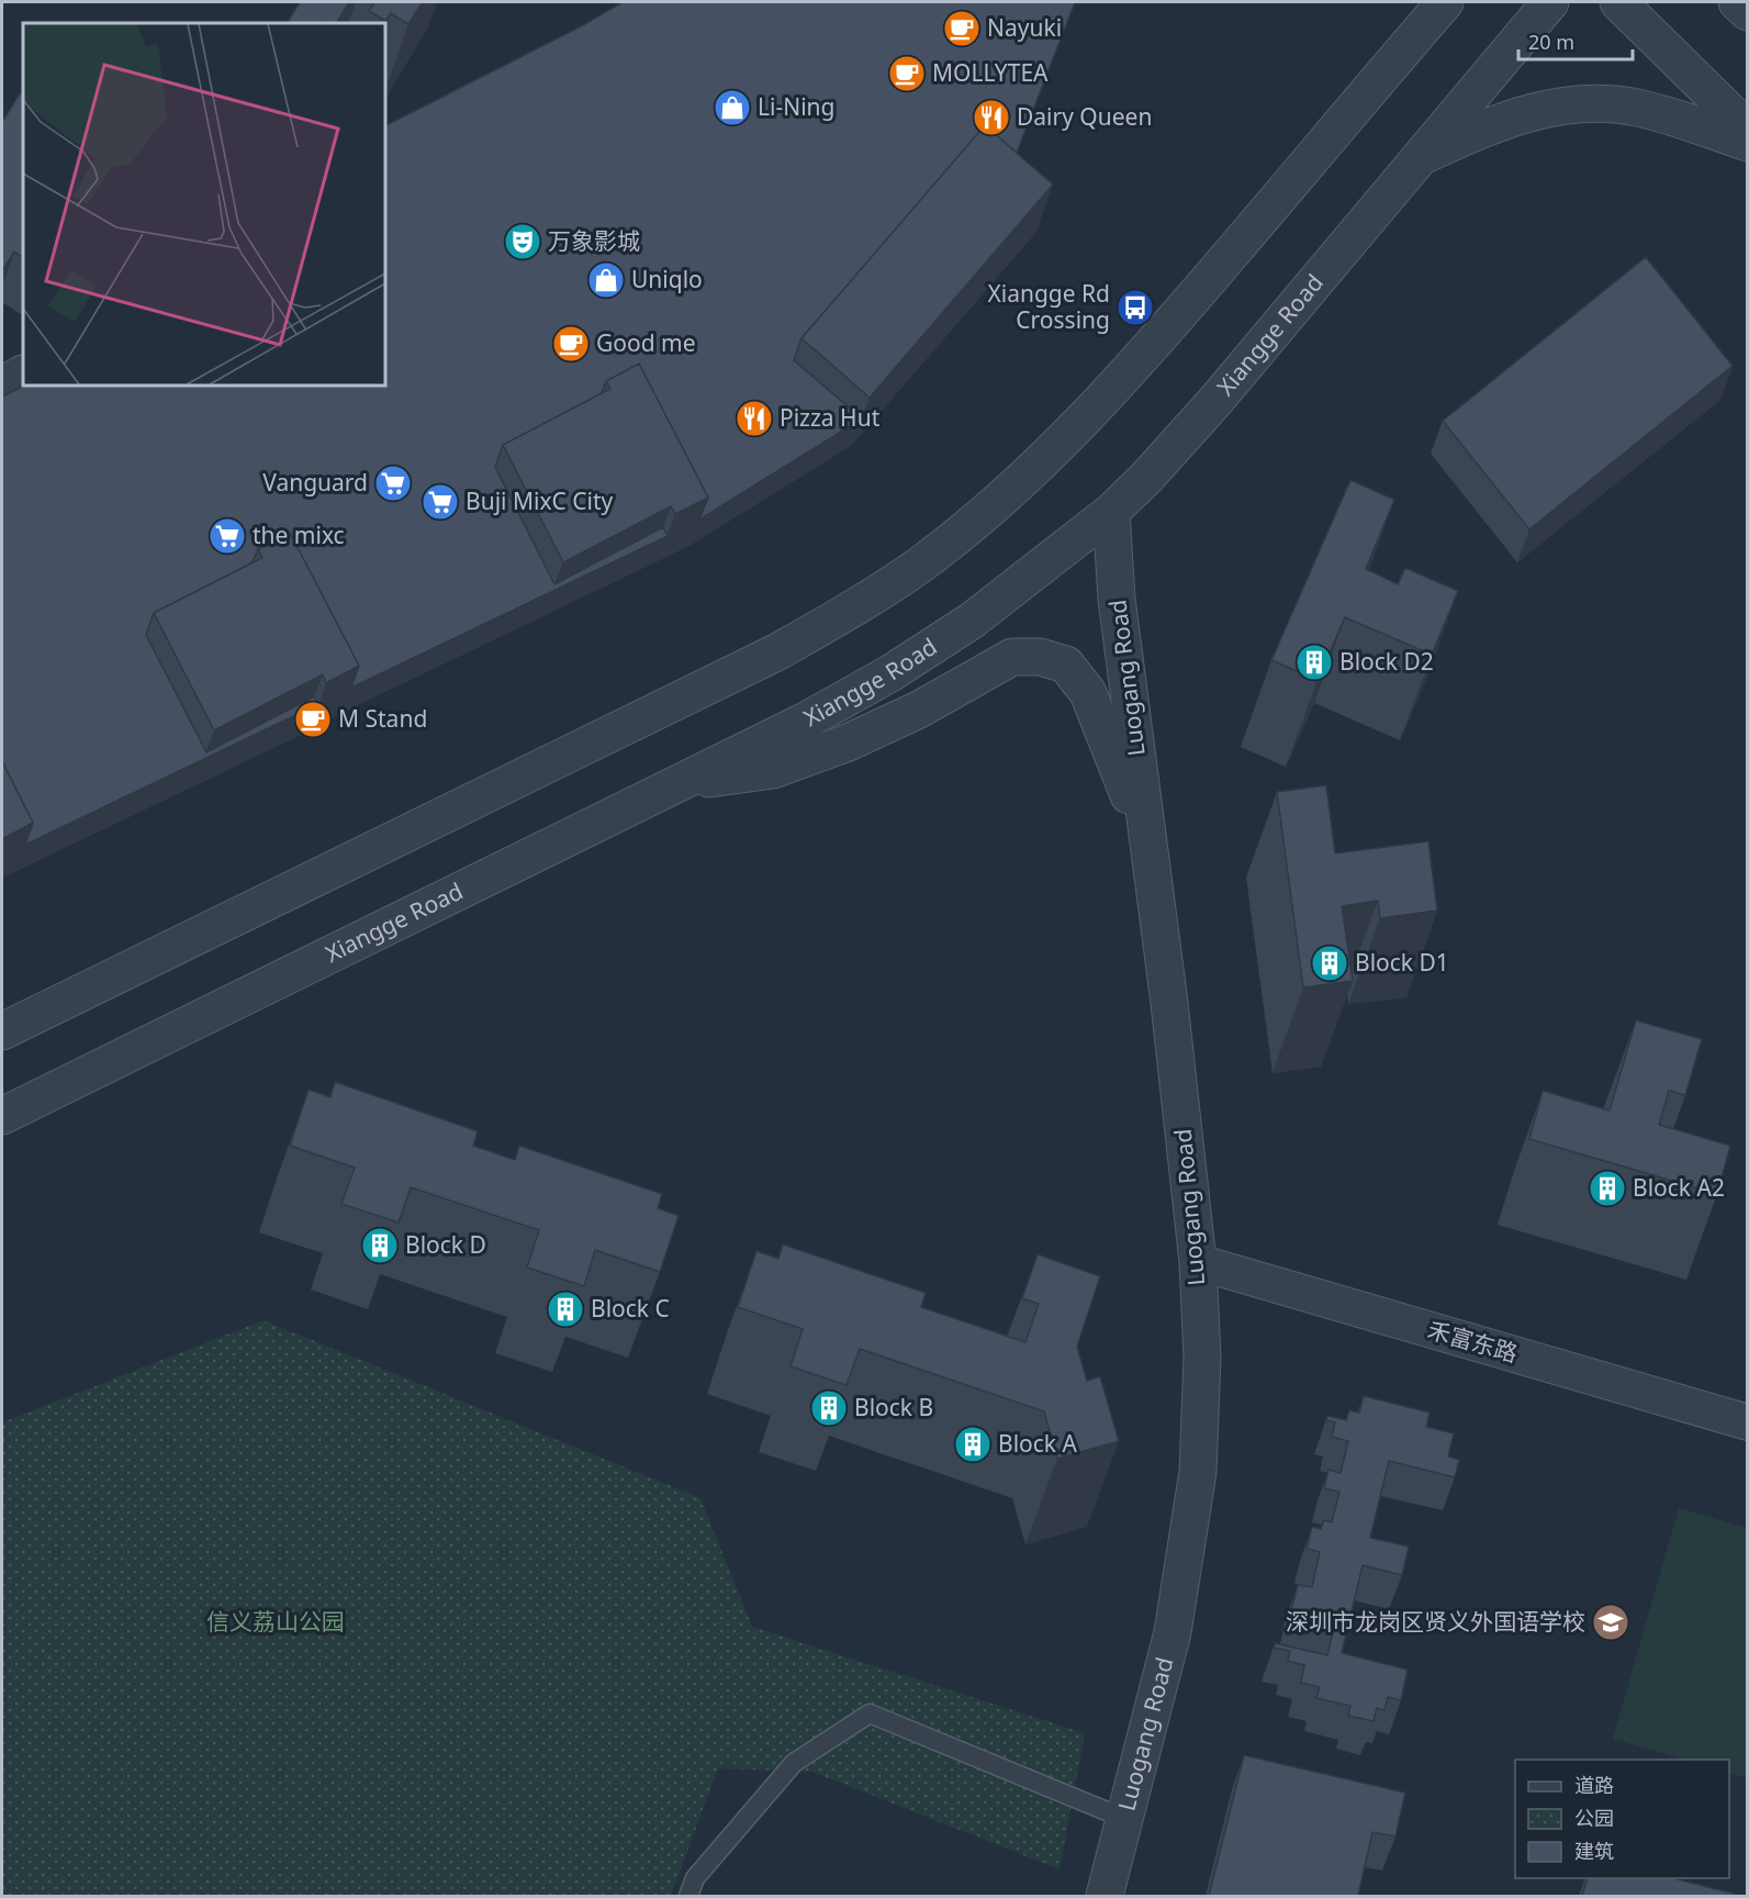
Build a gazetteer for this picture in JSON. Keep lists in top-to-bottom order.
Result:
{
  "streets": {
    "street": ["Xiangge Road", "Luogang Road", "禾富东路"]
  },
  "crossings": [
    ["Xiangge Road", "Luogang Road"],
    ["Luogang Road", "禾富东路"]
  ],
  "parks": ["信义荔山公园"],
  "places": {
    "cafe": [
      "Nayuki",
      "MOLLYTEA",
      "Good me",
      "M Stand"
    ],
    "shop": ["Li-Ning", "Uniqlo"],
    "restaurant": ["Dairy Queen", "Pizza Hut"],
    "theatre": ["万象影城"],
    "bus stop": ["Xiangge Rd Crossing"],
    "supermarket": ["Vanguard", "Buji MixC City", "the mixc"],
    "building": [
      "Block D2",
      "Block D1",
      "Block A2",
      "Block D",
      "Block C",
      "Block B",
      "Block A"
    ],
    "school or university": ["深圳市龙岗区贤义外国语学校"]
  },
  "legend": ["道路", "公园", "建筑"],
  "scale_bar": "20 m"
}
